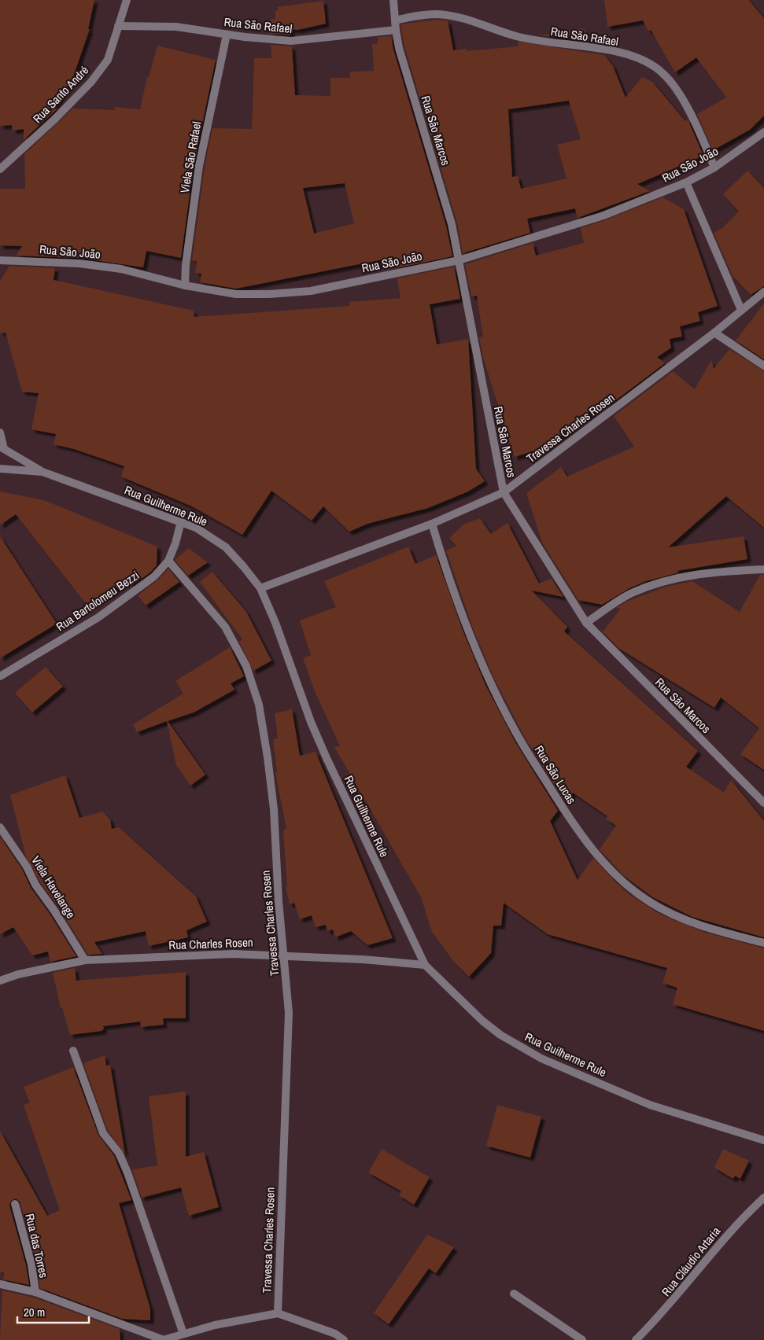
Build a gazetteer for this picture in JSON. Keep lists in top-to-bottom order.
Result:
{
  "streets": {
    "street": [
      "Rua São Rafael",
      "Rua Santo André",
      "Rua São Marcos",
      "Viela São Rafael",
      "Rua São João",
      "Travessa Charles Rosen",
      "Rua Guilherme Rule",
      "Rua Bartolomeu Bezzi",
      "Rua São Lucas",
      "Viela Havelange",
      "Rua Charles Rosen",
      "Rua das Torres",
      "Rua Cláudio Artaria"
    ]
  },
  "crossings": [
    ["Rua São Rafael", "Rua Santo André"],
    ["Rua São Rafael", "Rua São Marcos"],
    ["Rua São Rafael", "Viela São Rafael"],
    ["Rua São Rafael", "Rua São João"],
    ["Rua São Marcos", "Rua São João"],
    ["Rua São Marcos", "Travessa Charles Rosen"],
    ["Viela São Rafael", "Rua São João"],
    ["Travessa Charles Rosen", "Rua Guilherme Rule"],
    ["Travessa Charles Rosen", "Rua Bartolomeu Bezzi"],
    ["Travessa Charles Rosen", "Rua São Lucas"],
    ["Travessa Charles Rosen", "Rua Charles Rosen"],
    ["Rua Guilherme Rule", "Rua Bartolomeu Bezzi"],
    ["Rua Guilherme Rule", "Rua Charles Rosen"],
    ["Viela Havelange", "Rua Charles Rosen"]
  ],
  "scale_bar": "20 m"
}
